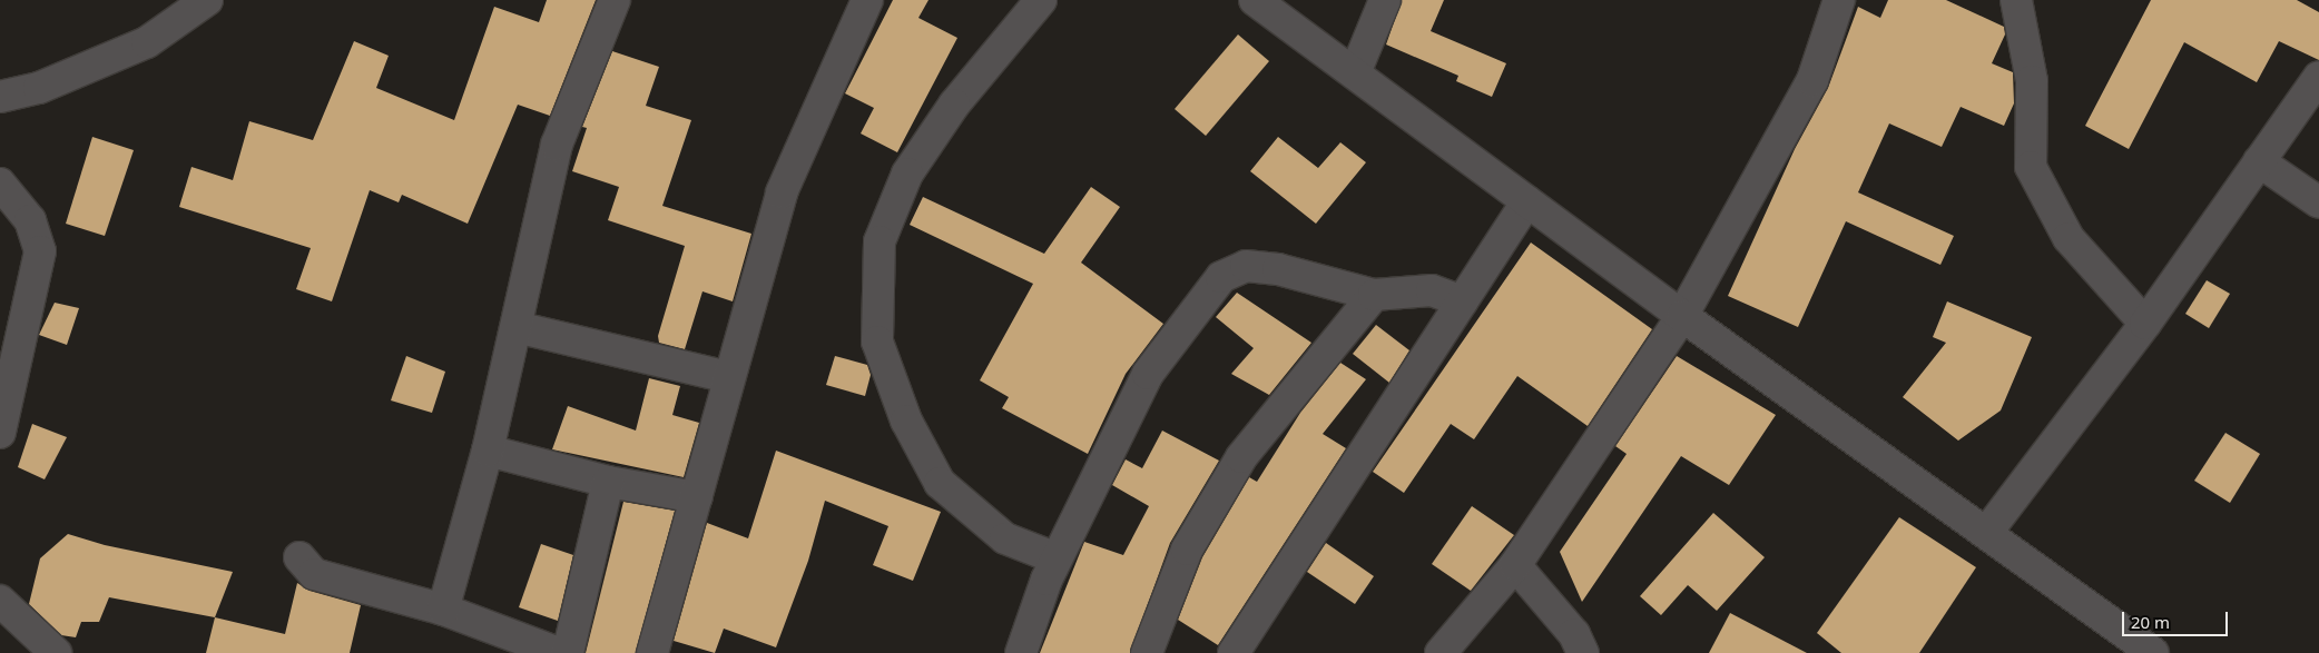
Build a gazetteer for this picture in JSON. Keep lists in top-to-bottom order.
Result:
{
  "scale_bar": "20 m"
}
